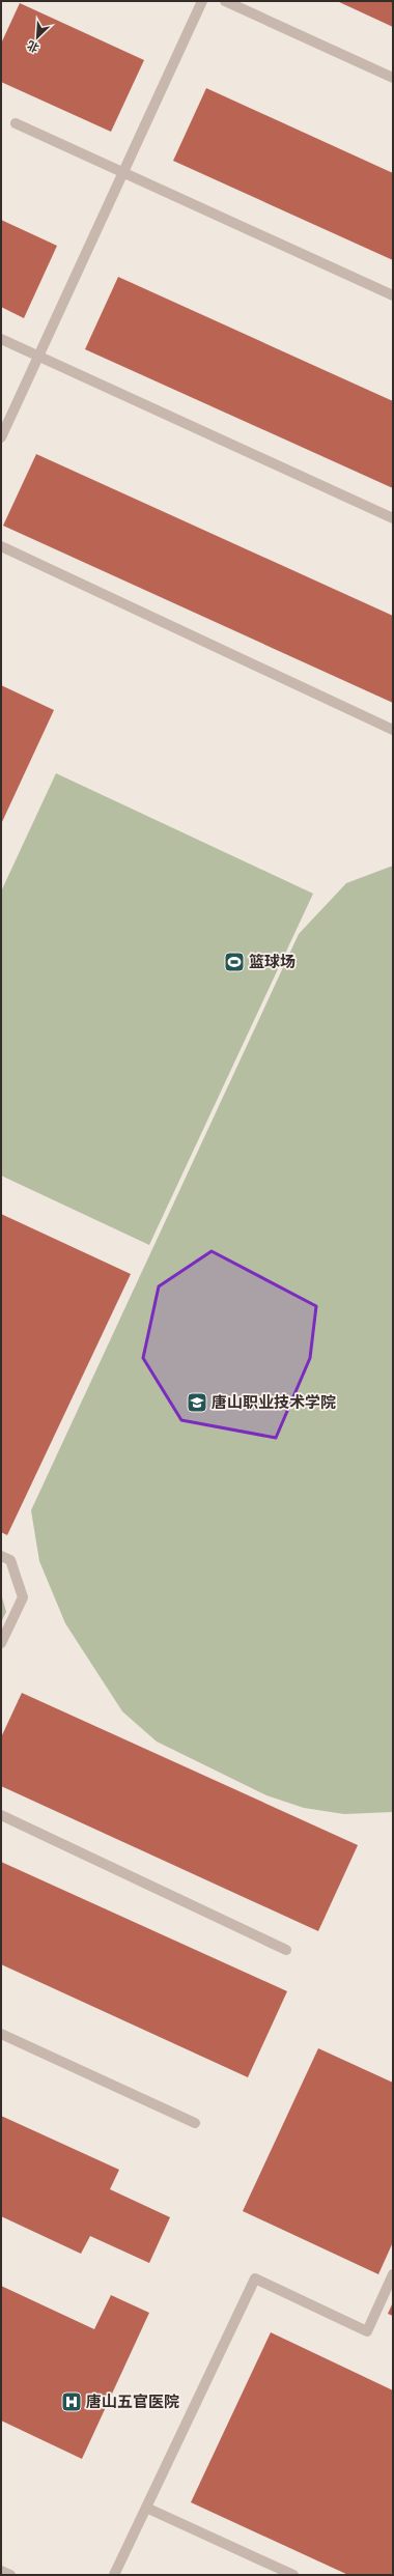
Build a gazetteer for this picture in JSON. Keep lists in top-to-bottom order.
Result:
{
  "places": {
    "sports": ["篮球场"],
    "school or university": ["唐山职业技术学院"],
    "hospital": ["唐山五官医院"]
  },
  "north": "bottom left"
}
